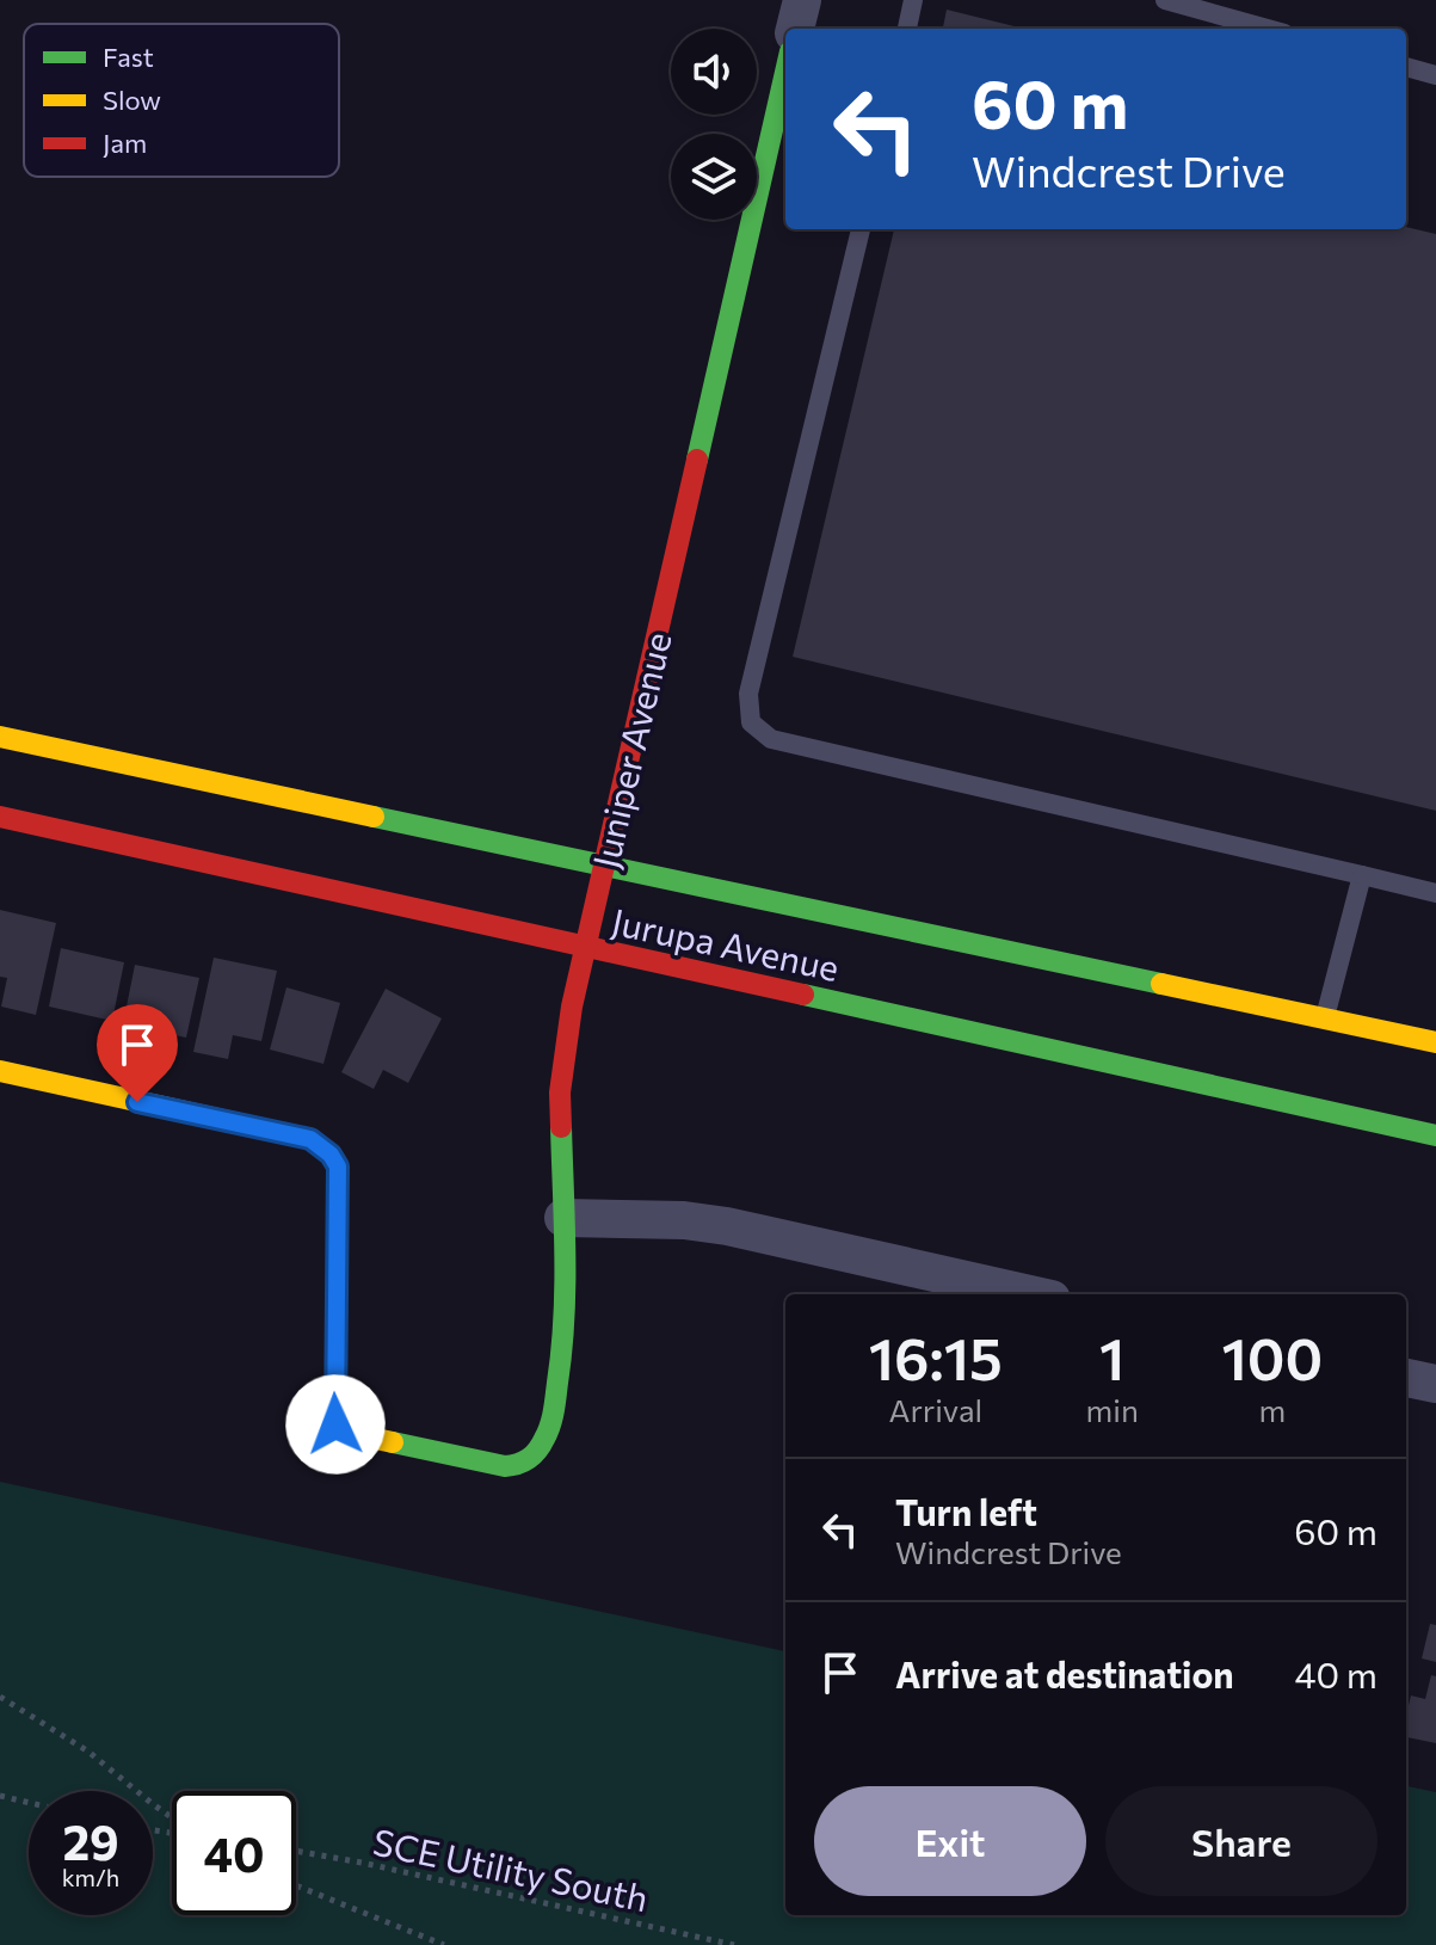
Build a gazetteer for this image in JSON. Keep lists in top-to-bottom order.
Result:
{
  "streets": {
    "main road": ["Juniper Avenue", "Jurupa Avenue"],
    "path": ["SCE Utility South"]
  },
  "crossings": [
    ["Juniper Avenue", "Jurupa Avenue"]
  ],
  "legend": ["Fast", "Slow", "Jam"],
  "page": {
    "turn": ["60 m", "Windcrest Drive"],
    "eta": [
      "16:15",
      "Arrival",
      "1",
      "min",
      "100",
      "m"
    ],
    "list": [
      {
        "name": "Turn left",
        "note": "Windcrest Drive",
        "value": "60 m"
      },
      {
        "name": "Arrive at destination",
        "value": "40 m"
      }
    ],
    "buttons": ["Exit", "Share"],
    "speed": "29 km/h",
    "limit": "40"
  }
}
